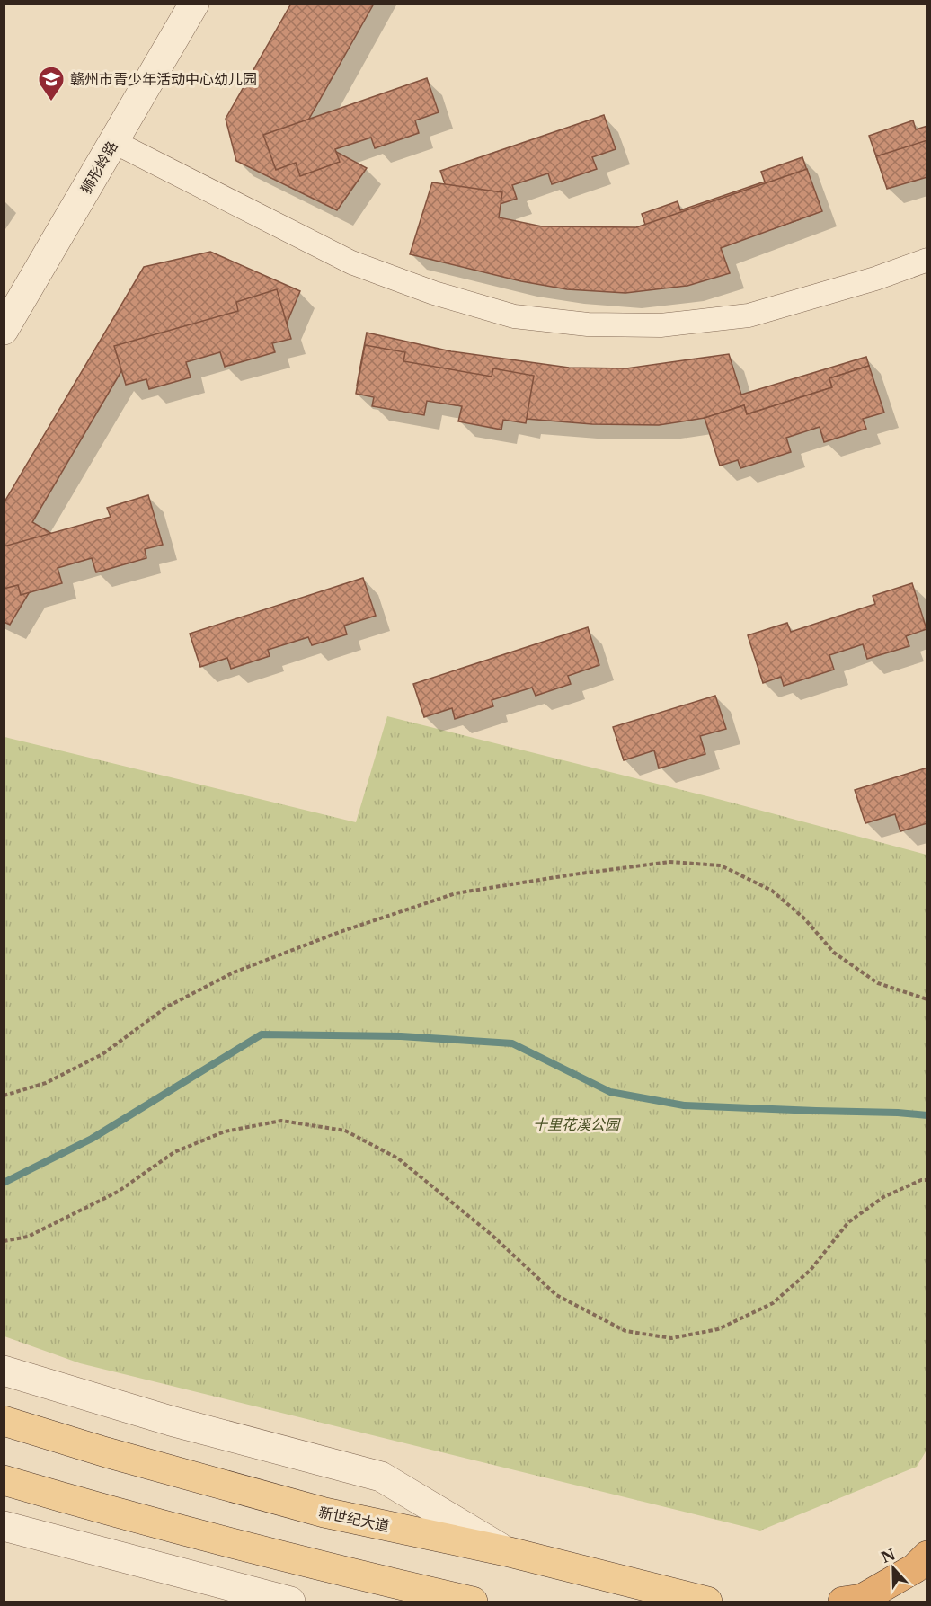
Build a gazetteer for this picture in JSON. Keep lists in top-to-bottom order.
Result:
{
  "streets": {
    "main road": ["新世纪大道"],
    "street": ["狮形岭路"]
  },
  "parks": ["十里花溪公园"],
  "places": {
    "school or university": ["赣州市青少年活动中心幼儿园"]
  },
  "north": "top"
}
